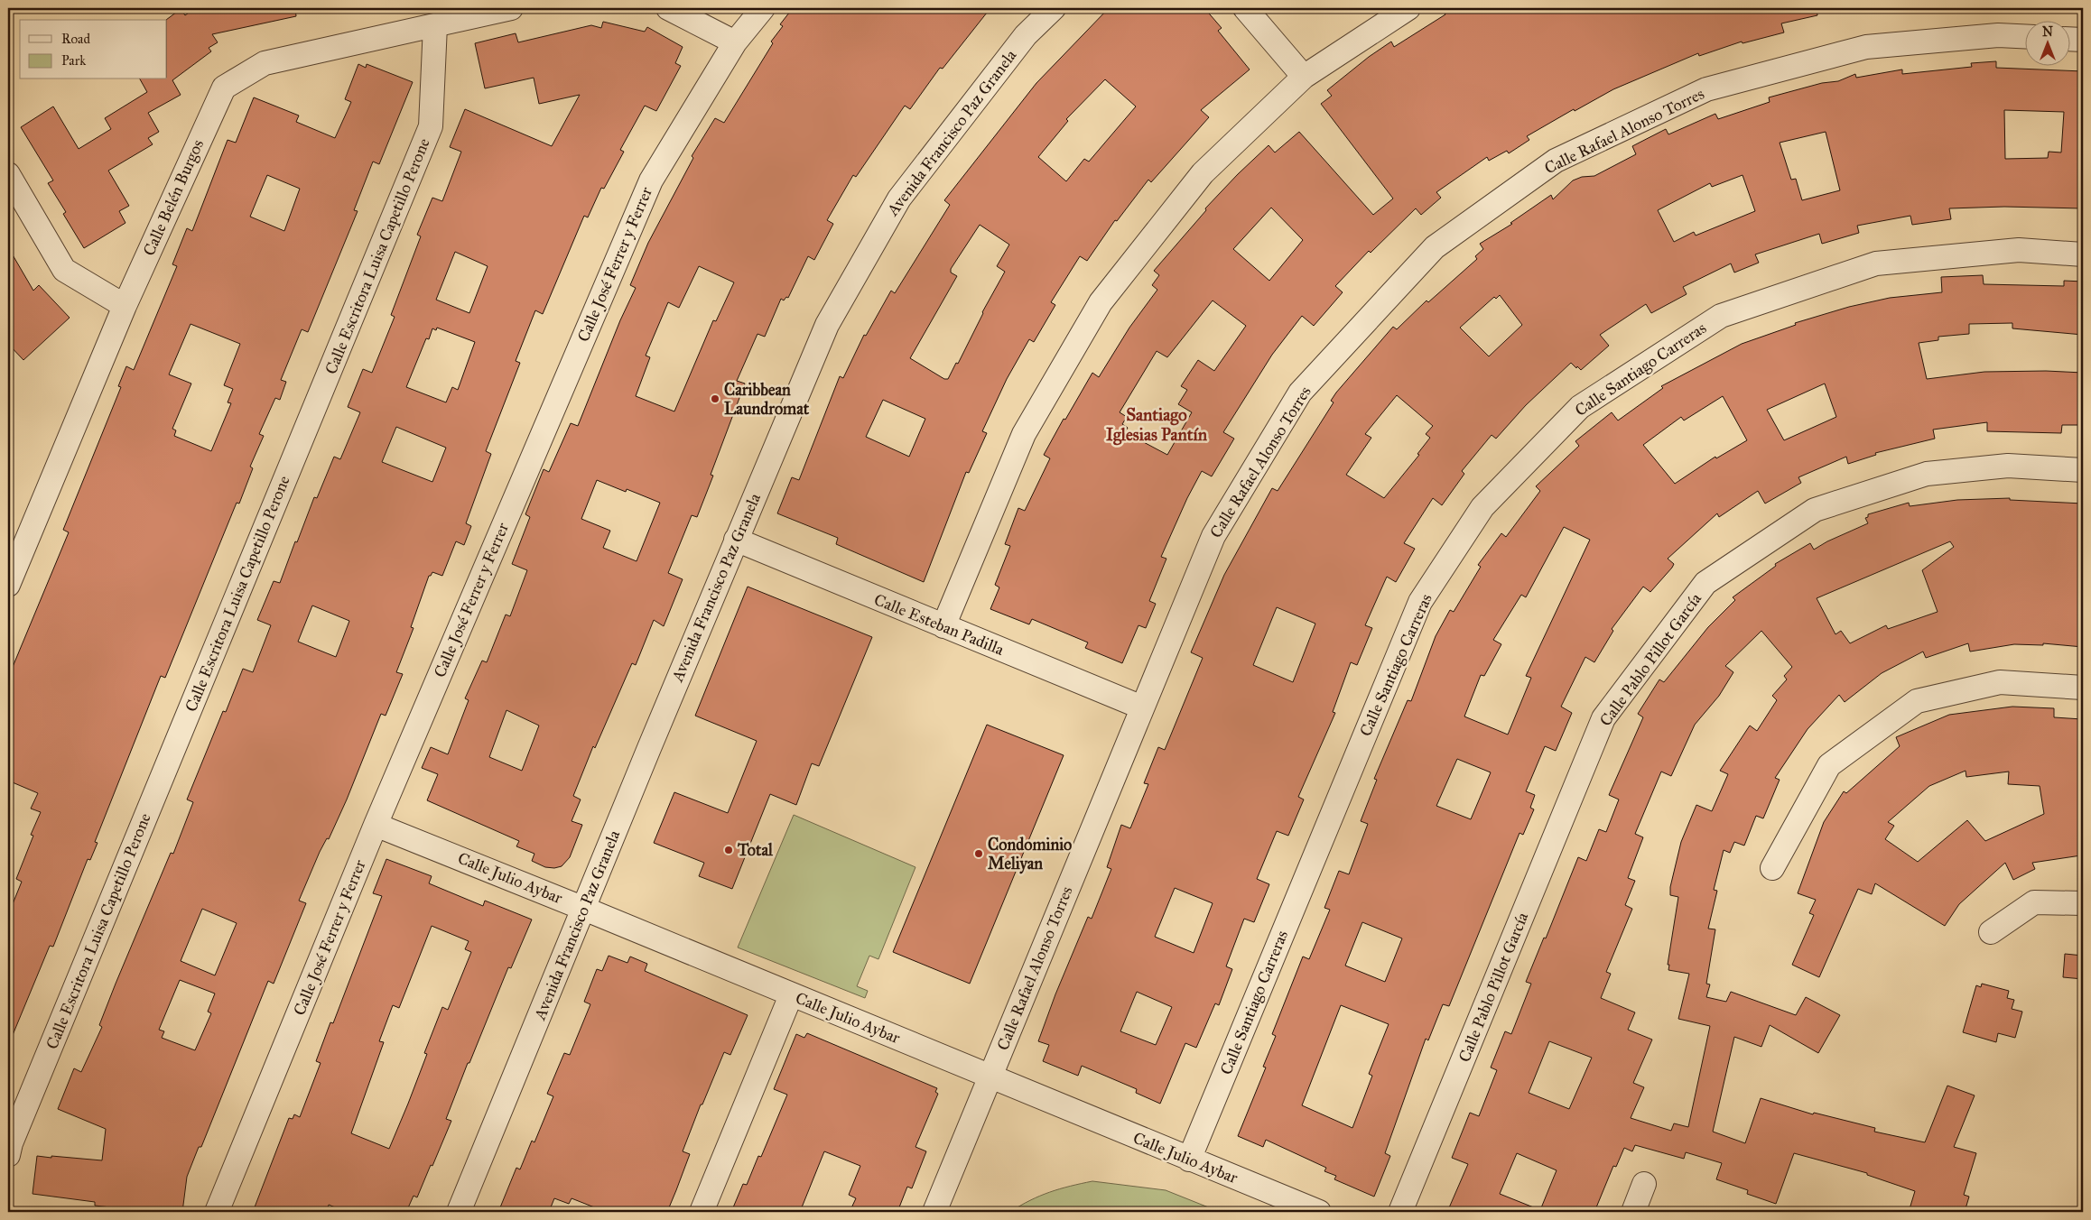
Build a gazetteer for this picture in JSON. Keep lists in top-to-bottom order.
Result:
{
  "streets": {
    "street": [
      "Calle Rafael Alonso Torres",
      "Avenida Francisco Paz Granela",
      "Calle Belén Burgos",
      "Calle Escritora Luisa Capetillo Perone",
      "Calle José Ferrer y Ferrer",
      "Calle Santiago Carreras",
      "Calle Esteban Padilla",
      "Calle Pablo Pillot García",
      "Calle Julio Aybar"
    ]
  },
  "crossings": [
    ["Calle Rafael Alonso Torres", "Calle Esteban Padilla"],
    ["Calle Rafael Alonso Torres", "Calle Julio Aybar"],
    ["Avenida Francisco Paz Granela", "Calle Esteban Padilla"],
    ["Avenida Francisco Paz Granela", "Calle Julio Aybar"],
    ["Calle Belén Burgos", "Calle Escritora Luisa Capetillo Perone"],
    ["Calle José Ferrer y Ferrer", "Calle Julio Aybar"],
    ["Calle Santiago Carreras", "Calle Julio Aybar"]
  ],
  "districts": ["Santiago Iglesias Pantín"],
  "places": ["Caribbean Laundromat", "Total", "Condominio Meliyan"],
  "legend": ["Road", "Park"],
  "north": "top"
}
